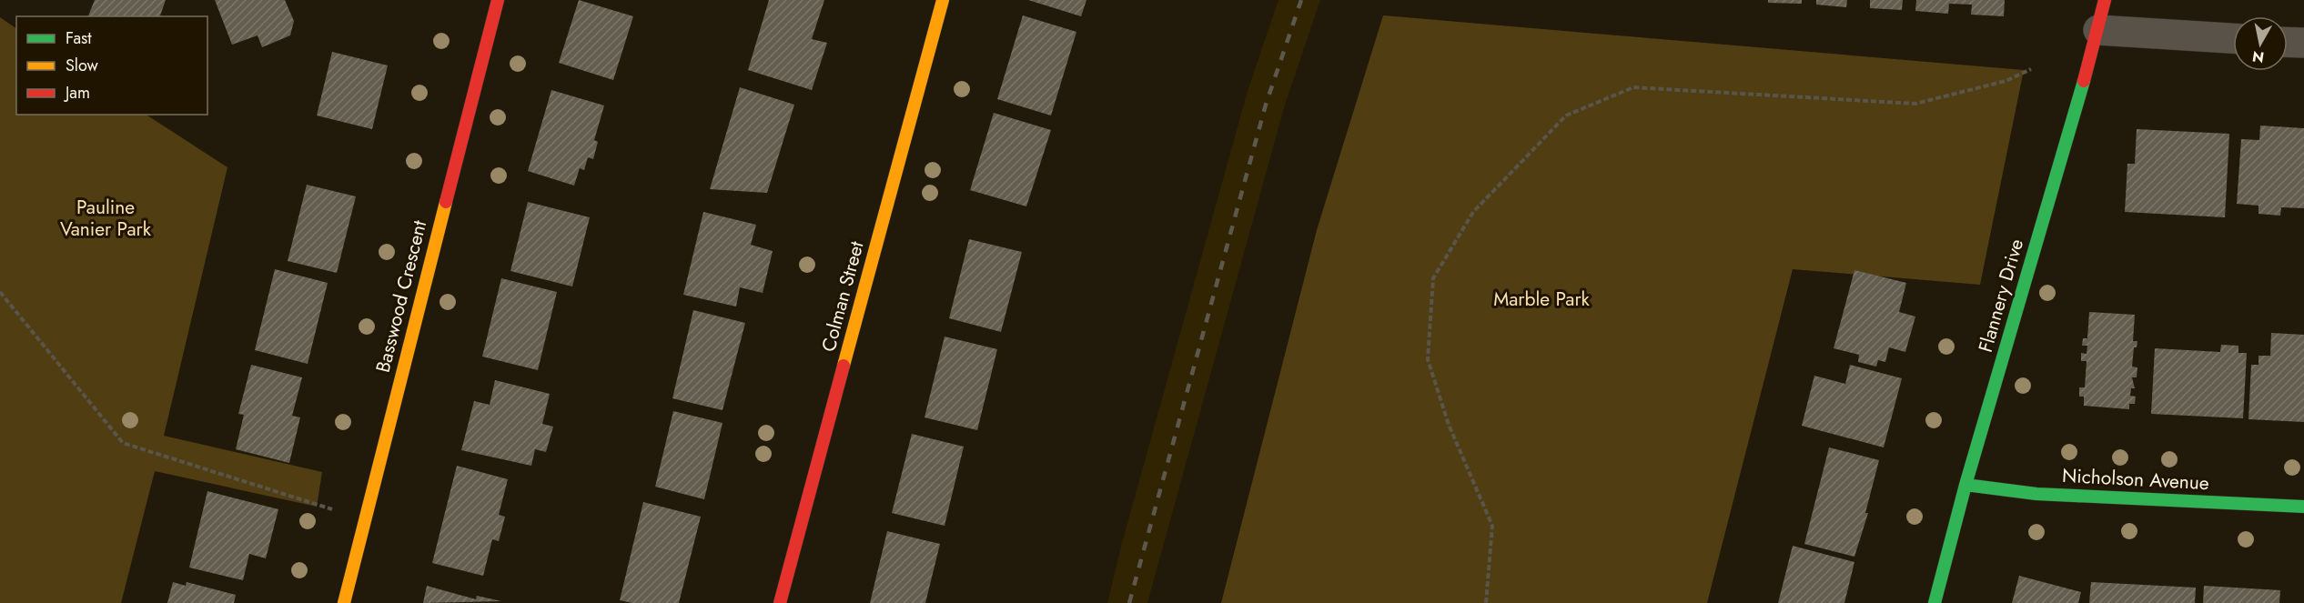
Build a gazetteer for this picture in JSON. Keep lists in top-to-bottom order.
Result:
{
  "streets": {
    "street": [
      "Flannery Drive",
      "Basswood Crescent",
      "Colman Street",
      "Nicholson Avenue"
    ]
  },
  "crossings": [
    ["Flannery Drive", "Nicholson Avenue"]
  ],
  "parks": ["Pauline Vanier Park", "Marble Park"],
  "legend": ["Fast", "Slow", "Jam"],
  "north": "bottom"
}
